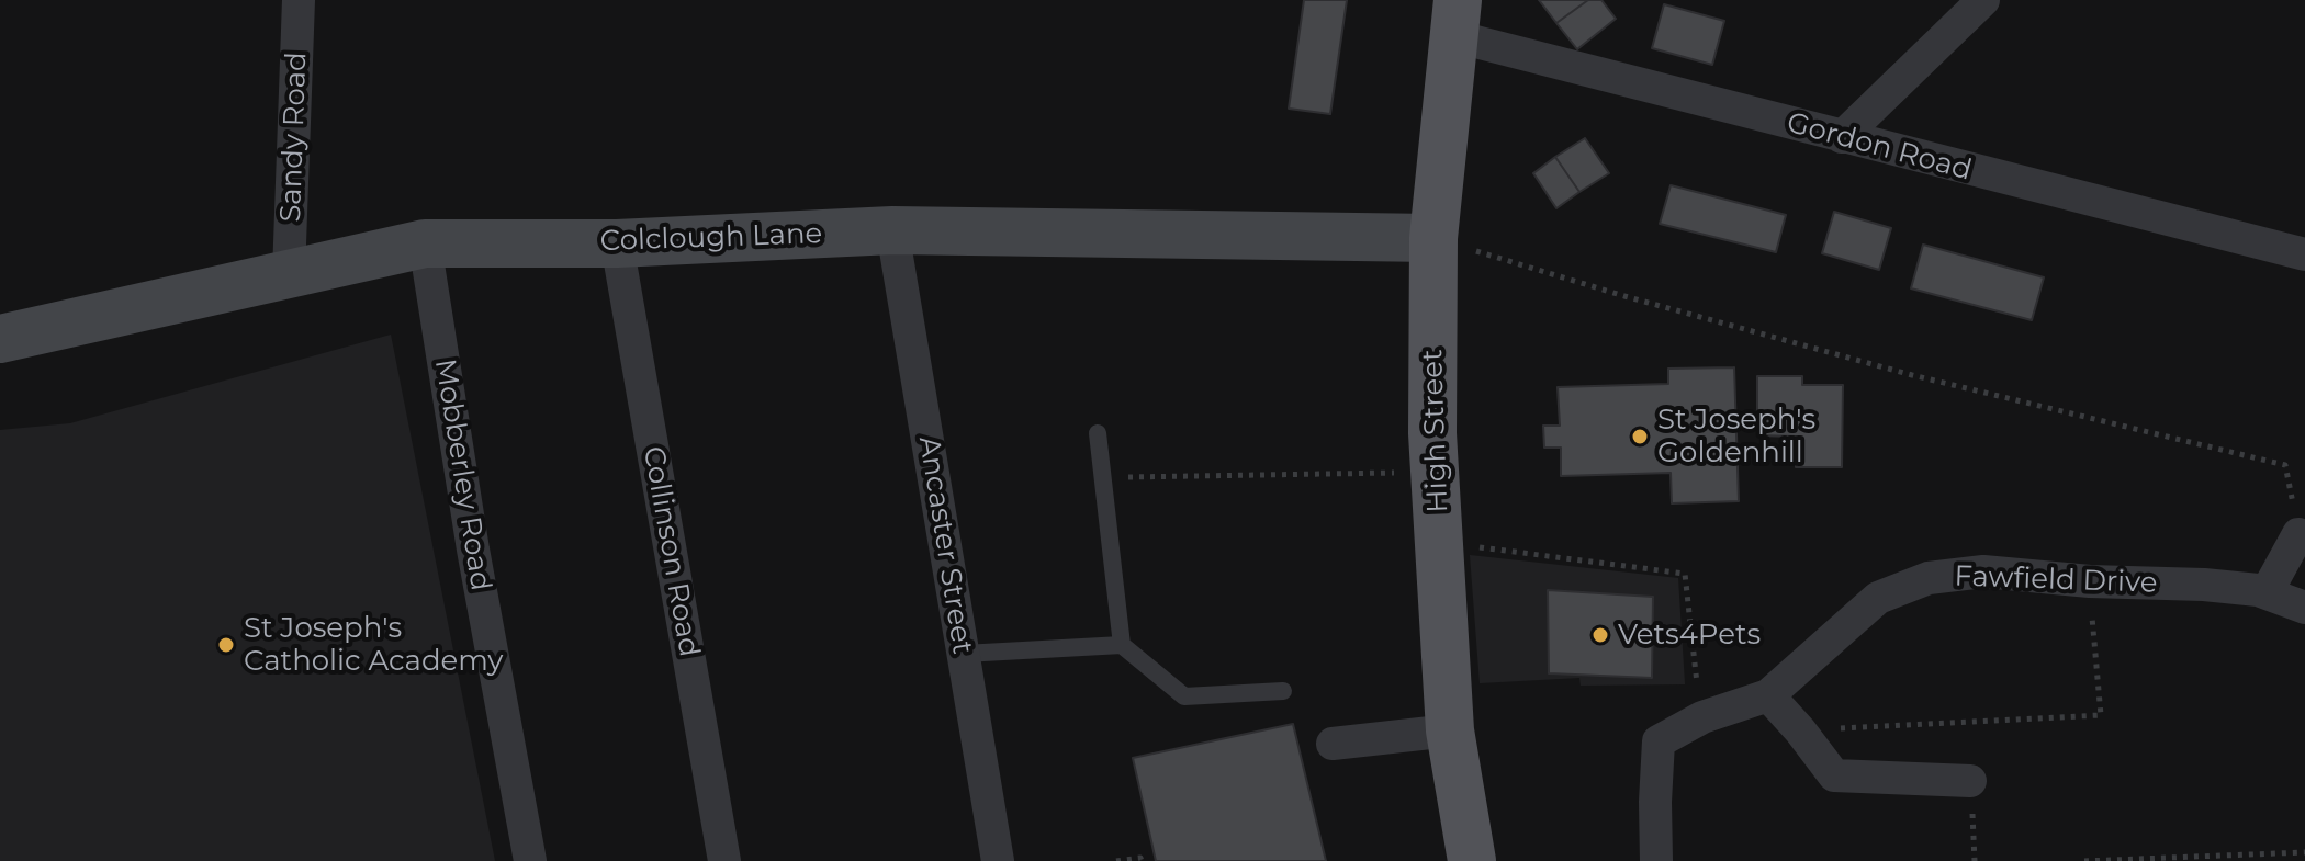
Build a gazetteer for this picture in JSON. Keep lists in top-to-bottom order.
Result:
{
  "streets": {
    "main road": ["High Street"],
    "street": [
      "Sandy Road",
      "Gordon Road",
      "Colclough Lane",
      "Mobberley Road",
      "Ancaster Street",
      "Collinson Road",
      "Fawfield Drive"
    ]
  },
  "crossings": [
    ["Sandy Road", "Colclough Lane"],
    ["Gordon Road", "High Street"],
    ["Colclough Lane", "High Street"],
    ["Colclough Lane", "Mobberley Road"],
    ["Colclough Lane", "Ancaster Street"],
    ["Colclough Lane", "Collinson Road"]
  ],
  "places": ["St Joseph's Goldenhill", "Vets4Pets", "St Joseph's Catholic Academy"]
}
